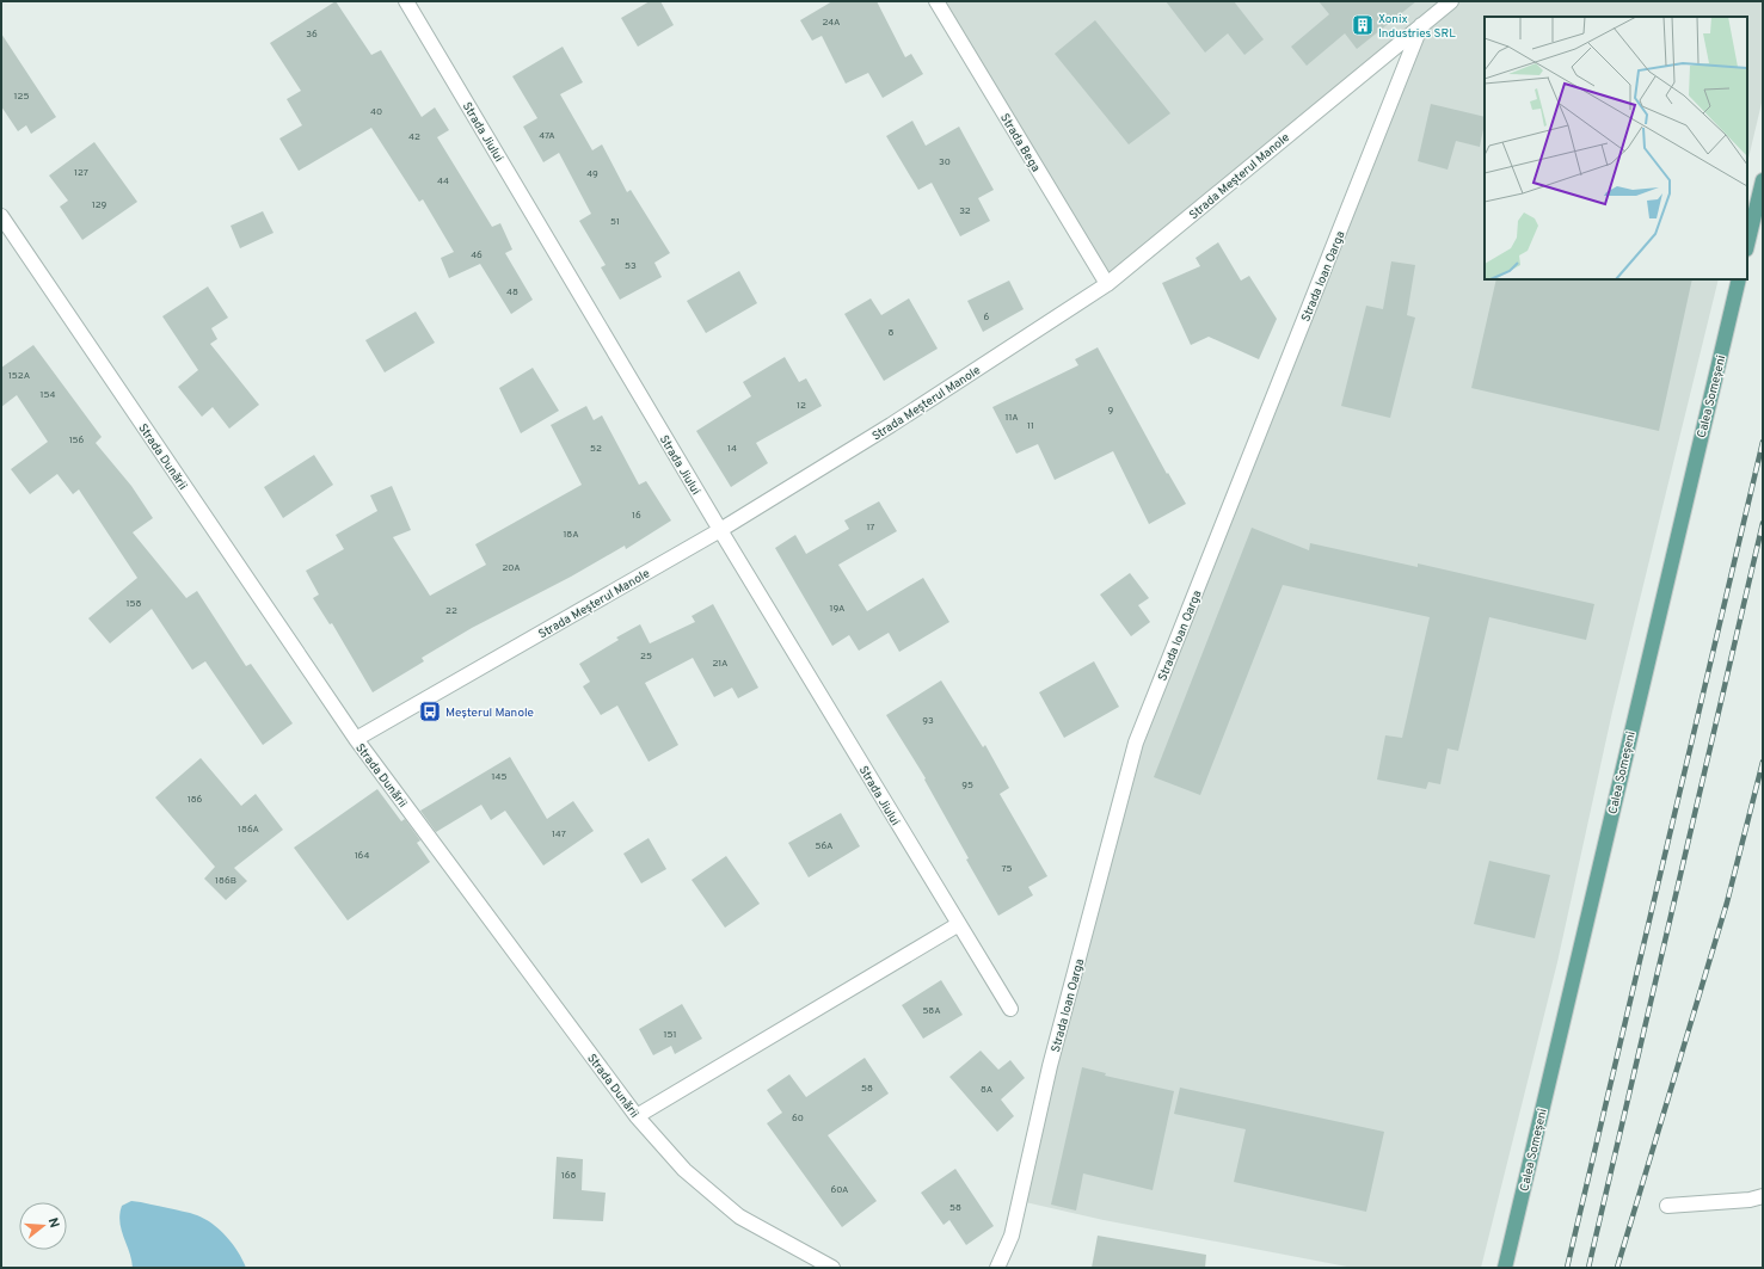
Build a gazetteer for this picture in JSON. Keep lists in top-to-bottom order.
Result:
{
  "streets": {
    "main road": ["Calea Someșeni"],
    "street": [
      "Strada Jiului",
      "Strada Bega",
      "Strada Meșterul Manole",
      "Strada Ioan Oarga",
      "Strada Dunării"
    ]
  },
  "crossings": [
    ["Strada Jiului", "Strada Meșterul Manole"],
    ["Strada Bega", "Strada Meșterul Manole"],
    ["Strada Meșterul Manole", "Strada Ioan Oarga"],
    ["Strada Meșterul Manole", "Strada Dunării"]
  ],
  "places": {
    "building": ["Xonix Industries SRL"],
    "bus stop": ["Meșterul Manole"]
  },
  "house_numbers": [
    "24A",
    "36",
    "125",
    "40",
    "47A",
    "42",
    "30",
    "127",
    "49",
    "44",
    "129",
    "32",
    "51",
    "46",
    "53",
    "48",
    "6",
    "8",
    "152A",
    "154",
    "12",
    "9",
    "11A",
    "11",
    "156",
    "52",
    "14",
    "16",
    "17",
    "18A",
    "20A",
    "158",
    "19A",
    "22",
    "25",
    "21A",
    "93",
    "145",
    "95",
    "186",
    "186A",
    "147",
    "56A",
    "164",
    "75",
    "186B",
    "58A",
    "151",
    "58",
    "8A",
    "60",
    "168",
    "60A",
    "58"
  ],
  "north": "right"
}
